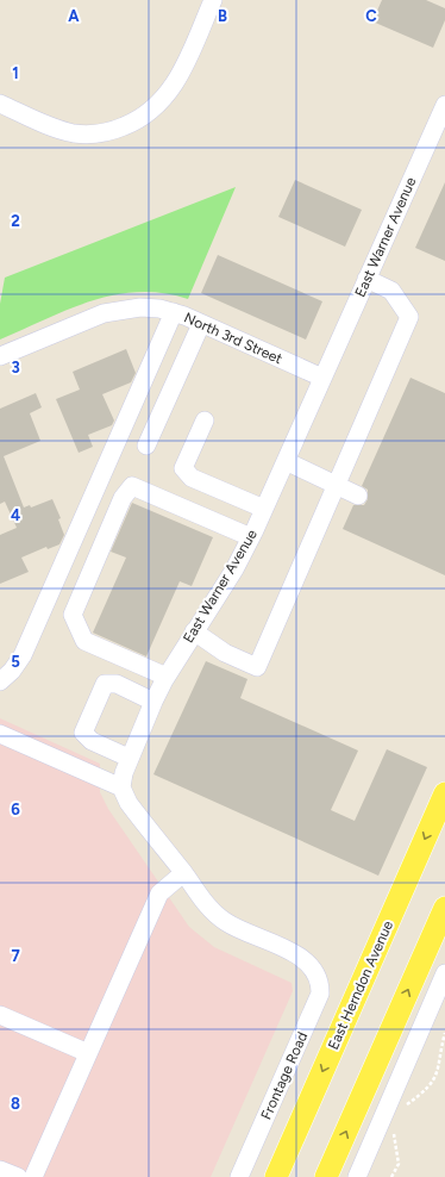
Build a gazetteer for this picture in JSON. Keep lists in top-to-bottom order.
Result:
{
  "streets": {
    "main road": ["East Herndon Avenue"],
    "street": ["East Warner Avenue", "North 3rd Street", "Frontage Road"]
  },
  "crossings": [
    ["East Warner Avenue", "North 3rd Street"]
  ],
  "grid": {
    "columns": ["A", "B", "C"],
    "rows": [
      "1",
      "2",
      "3",
      "4",
      "5",
      "6",
      "7",
      "8"
    ]
  }
}
